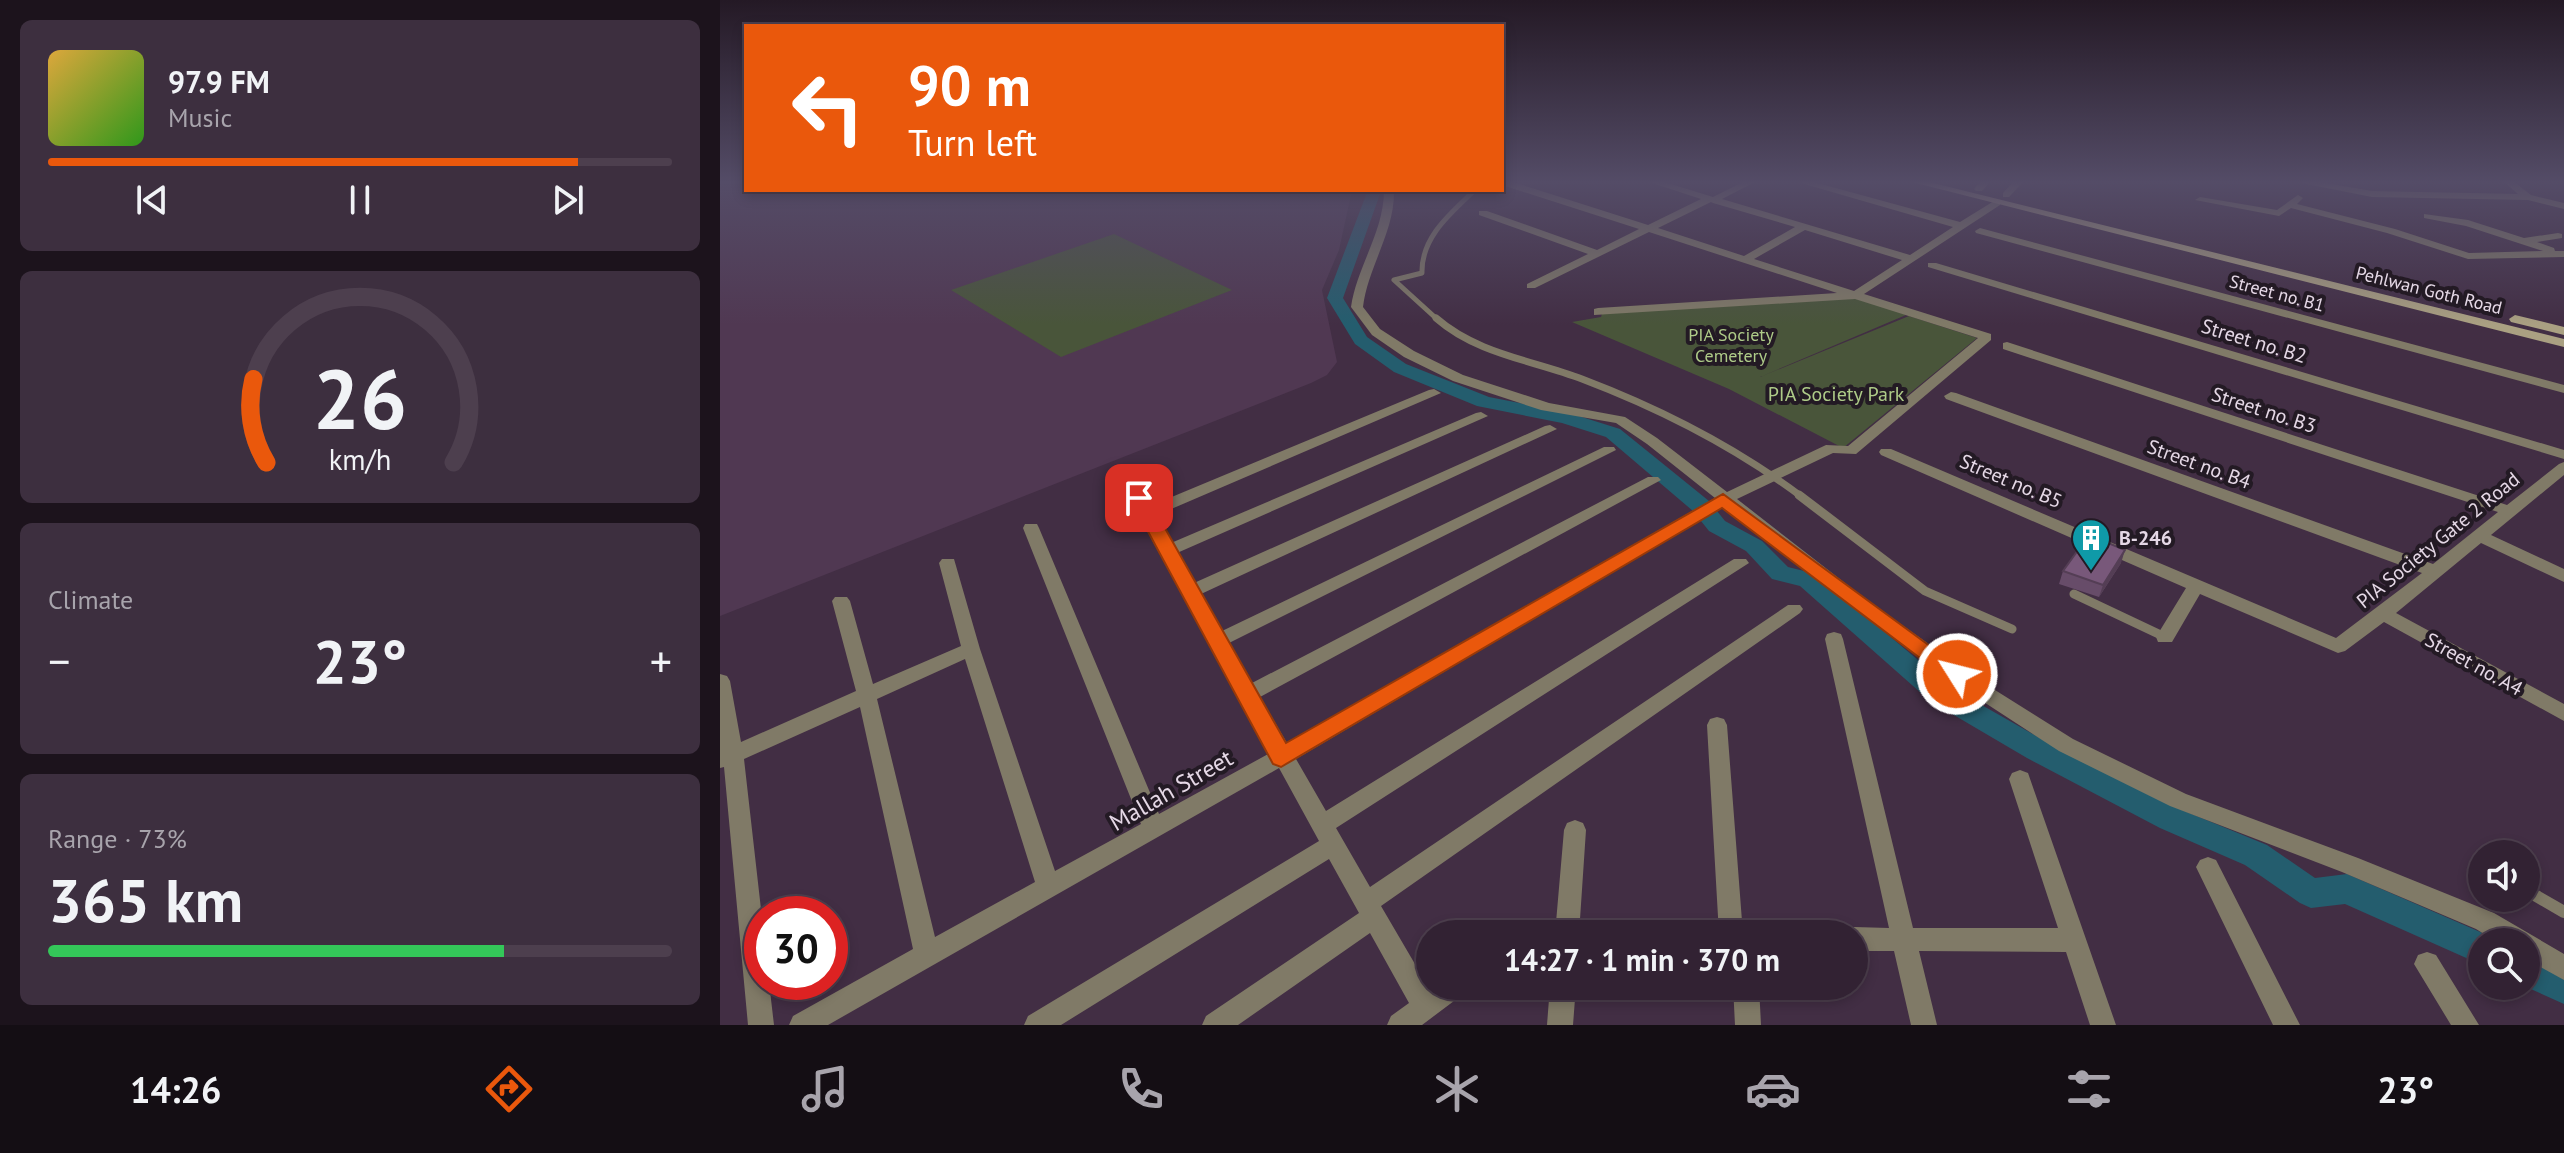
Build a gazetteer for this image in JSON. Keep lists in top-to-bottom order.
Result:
{
  "streets": {
    "main road": ["Pehlwan Goth Road"],
    "street": [
      "Street no. B1",
      "Street no. B2",
      "Street no. B3",
      "Street no. B4",
      "Street no. B5",
      "PIA Society Gate 2 Road",
      "Street no. A4",
      "Mallah Street"
    ]
  },
  "crossings": [
    ["Street no. B2", "PIA Society Gate 2 Road"],
    ["Street no. B3", "PIA Society Gate 2 Road"],
    ["Street no. B4", "PIA Society Gate 2 Road"],
    ["Street no. B5", "PIA Society Gate 2 Road"],
    ["PIA Society Gate 2 Road", "Street no. A4"]
  ],
  "parks": ["PIA Society Cemetery", "PIA Society Park"],
  "places": {
    "building": ["B-246"]
  },
  "page": {
    "turn": ["90 m", "Turn left"],
    "song": ["97.9 FM", "Music"],
    "tile": [
      "Climate",
      ["Range · 73%", "365 km"]
    ],
    "heat": ["−", "23°", "+"],
    "limit": "30",
    "trip": "14:27 · 1 min · 370 m",
    "tabs": ["14:26", "23°"],
    "gauge": ["26", "km/h"]
  }
}
